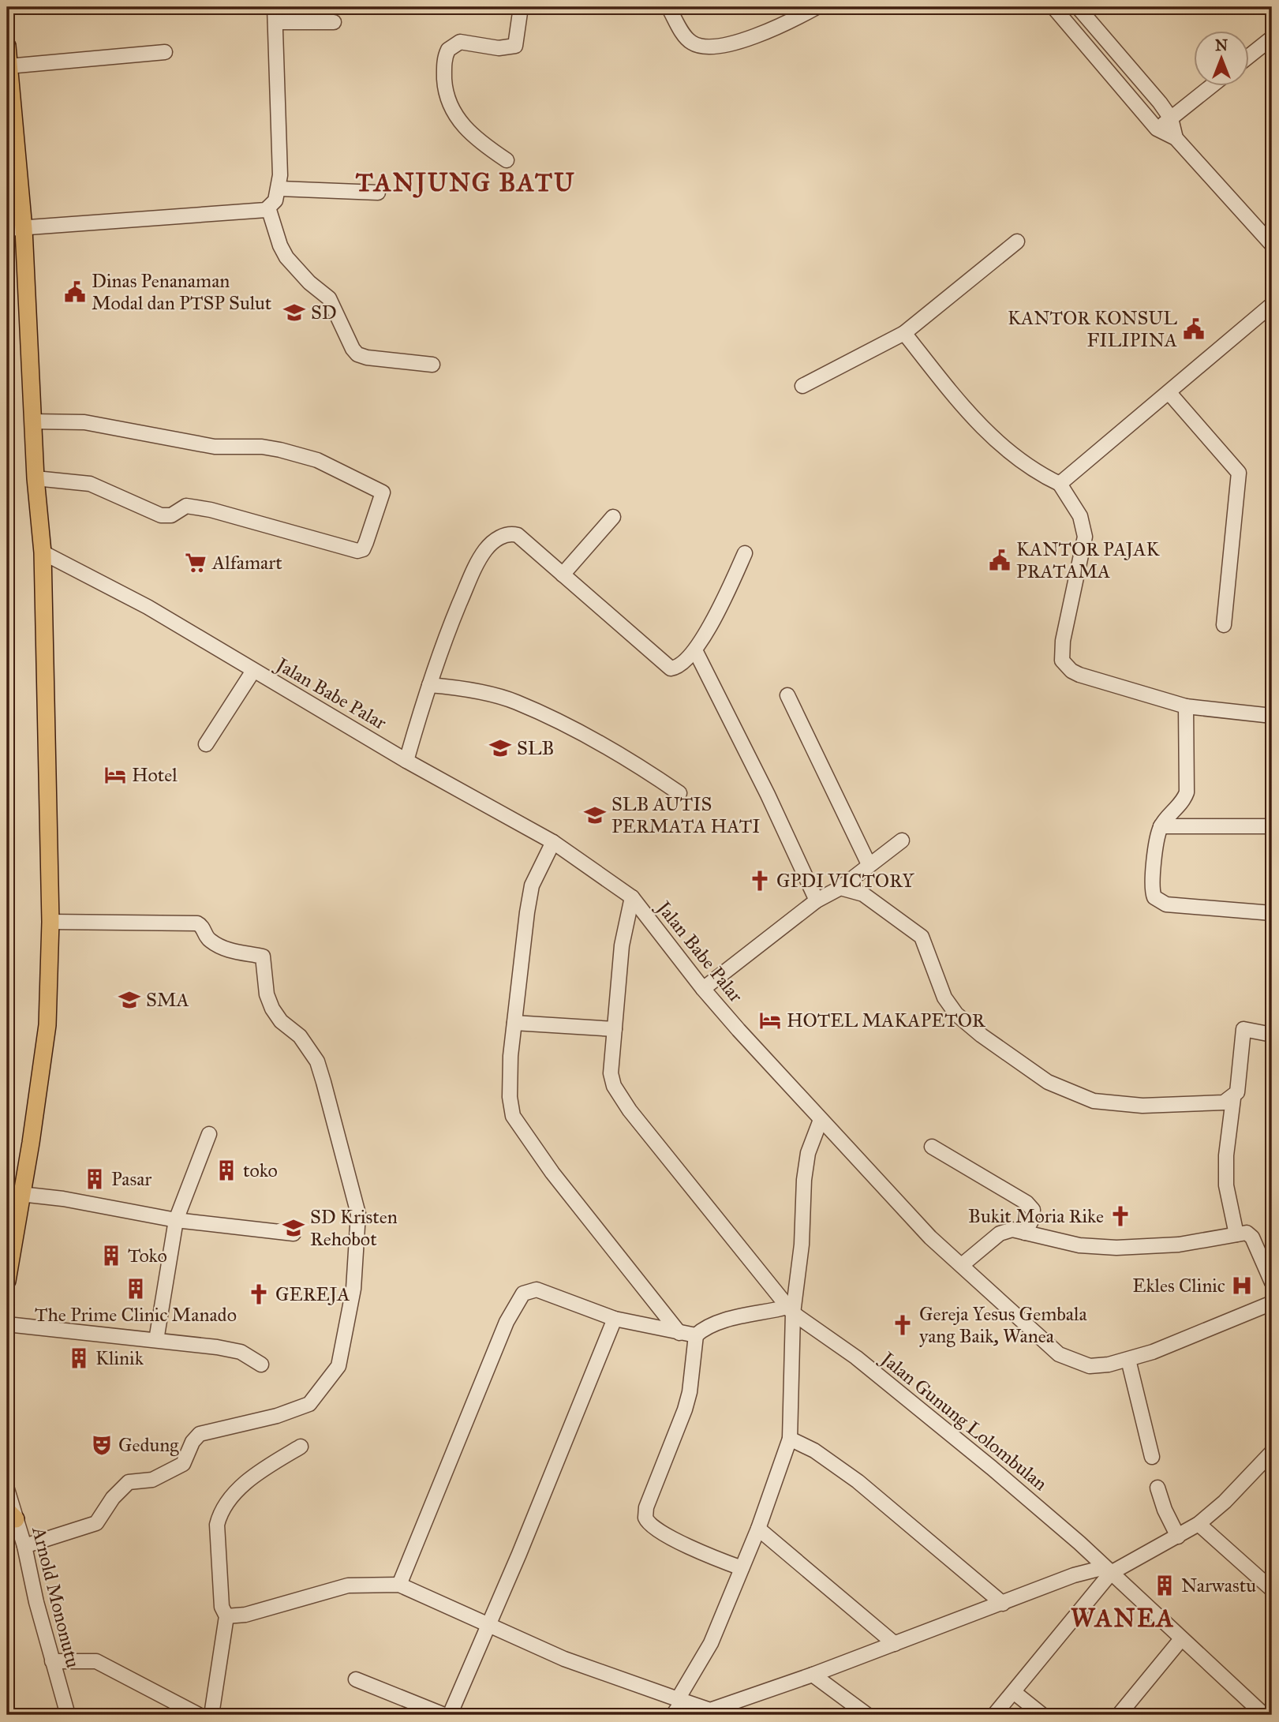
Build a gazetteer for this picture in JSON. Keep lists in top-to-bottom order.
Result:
{
  "streets": {
    "street": ["Jalan Babe Palar", "Jalan Gunung Lolombulan", "Arnold Mononutu"]
  },
  "crossings": [
    ["Jalan Babe Palar", "Jalan Gunung Lolombulan"]
  ],
  "districts": ["TANJUNG BATU", "WANEA"],
  "places": {
    "public building": ["Dinas Penanaman Modal dan PTSP Sulut", "KANTOR KONSUL FILIPINA", "KANTOR PAJAK PRATAMA"],
    "school or university": [
      "SD",
      "SLB",
      "SLB AUTIS PERMATA HATI",
      "SMA",
      "SD Kristen Rehobot"
    ],
    "supermarket": ["Alfamart"],
    "hotel": ["Hotel", "HOTEL MAKAPETOR"],
    "church": [
      "GPDI VICTORY",
      "Bukit Moria Rike",
      "GEREJA",
      "Gereja Yesus Gembala yang Baik, Wanea"
    ],
    "building": [
      "toko",
      "Pasar",
      "Toko",
      "The Prime Clinic Manado",
      "Klinik",
      "Narwastu"
    ],
    "hospital": ["Ekles Clinic"],
    "theatre": ["Gedung"]
  },
  "north": "top"
}
